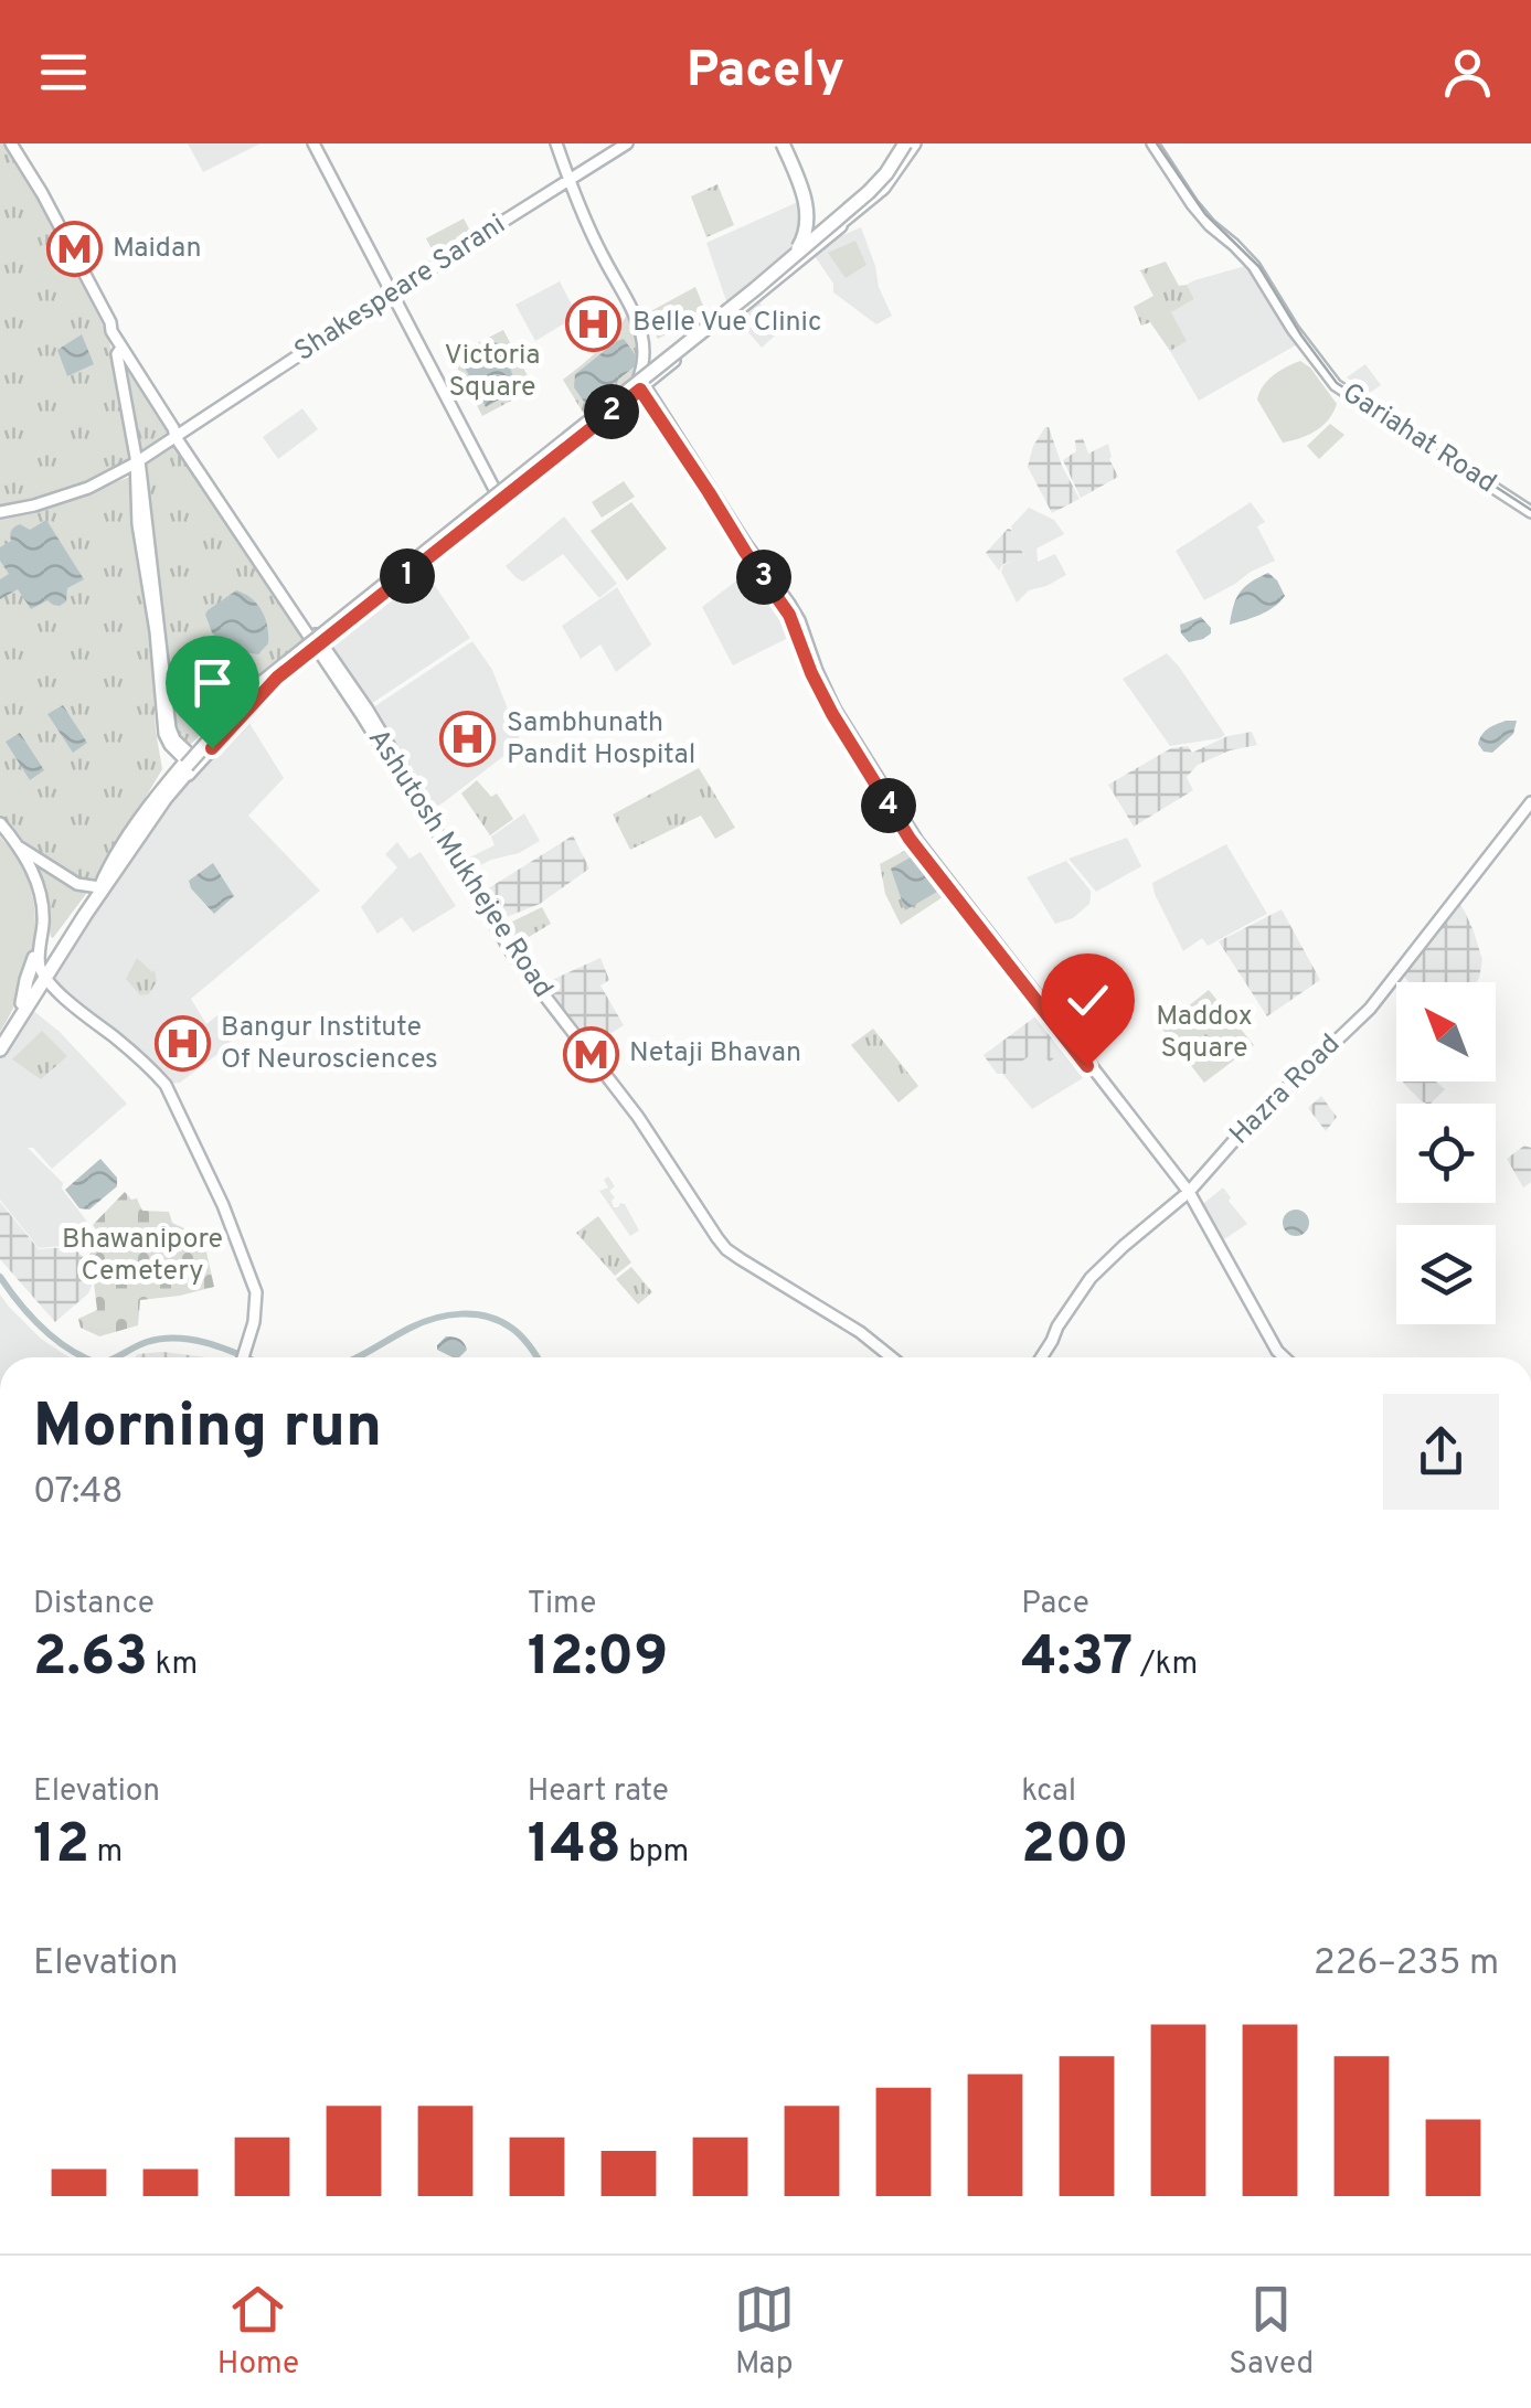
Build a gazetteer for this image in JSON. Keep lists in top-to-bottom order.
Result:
{
  "streets": {
    "main road": [
      "Shakespeare Sarani",
      "Gariahat Road",
      "Ashutosh Mukhejee Road",
      "Hazra Road"
    ]
  },
  "crossings": [
    ["Shakespeare Sarani", "Ashutosh Mukhejee Road"]
  ],
  "parks": ["Victoria Square", "Maddox Square", "Bhawanipore Cemetery"],
  "places": {
    "metro station": ["Maidan", "Netaji Bhavan"],
    "hospital": ["Belle Vue Clinic", "Sambhunath Pandit Hospital", "Bangur Institute Of Neurosciences"]
  },
  "north": "top left",
  "page": {
    "header": "Pacely",
    "pins": [
      "2",
      "1",
      "3",
      "4"
    ],
    "heading": ["Morning run", "07:48"],
    "stats": [
      ["Distance", "2.63 km"],
      ["Time", "12:09"],
      ["Pace", "4:37 /km"],
      ["Elevation", "12 m"],
      ["Heart rate", "148 bpm"],
      ["kcal", "200"]
    ],
    "chart": ["Elevation", "226–235 m"],
    "tabs": ["Home", "Map", "Saved"]
  }
}
